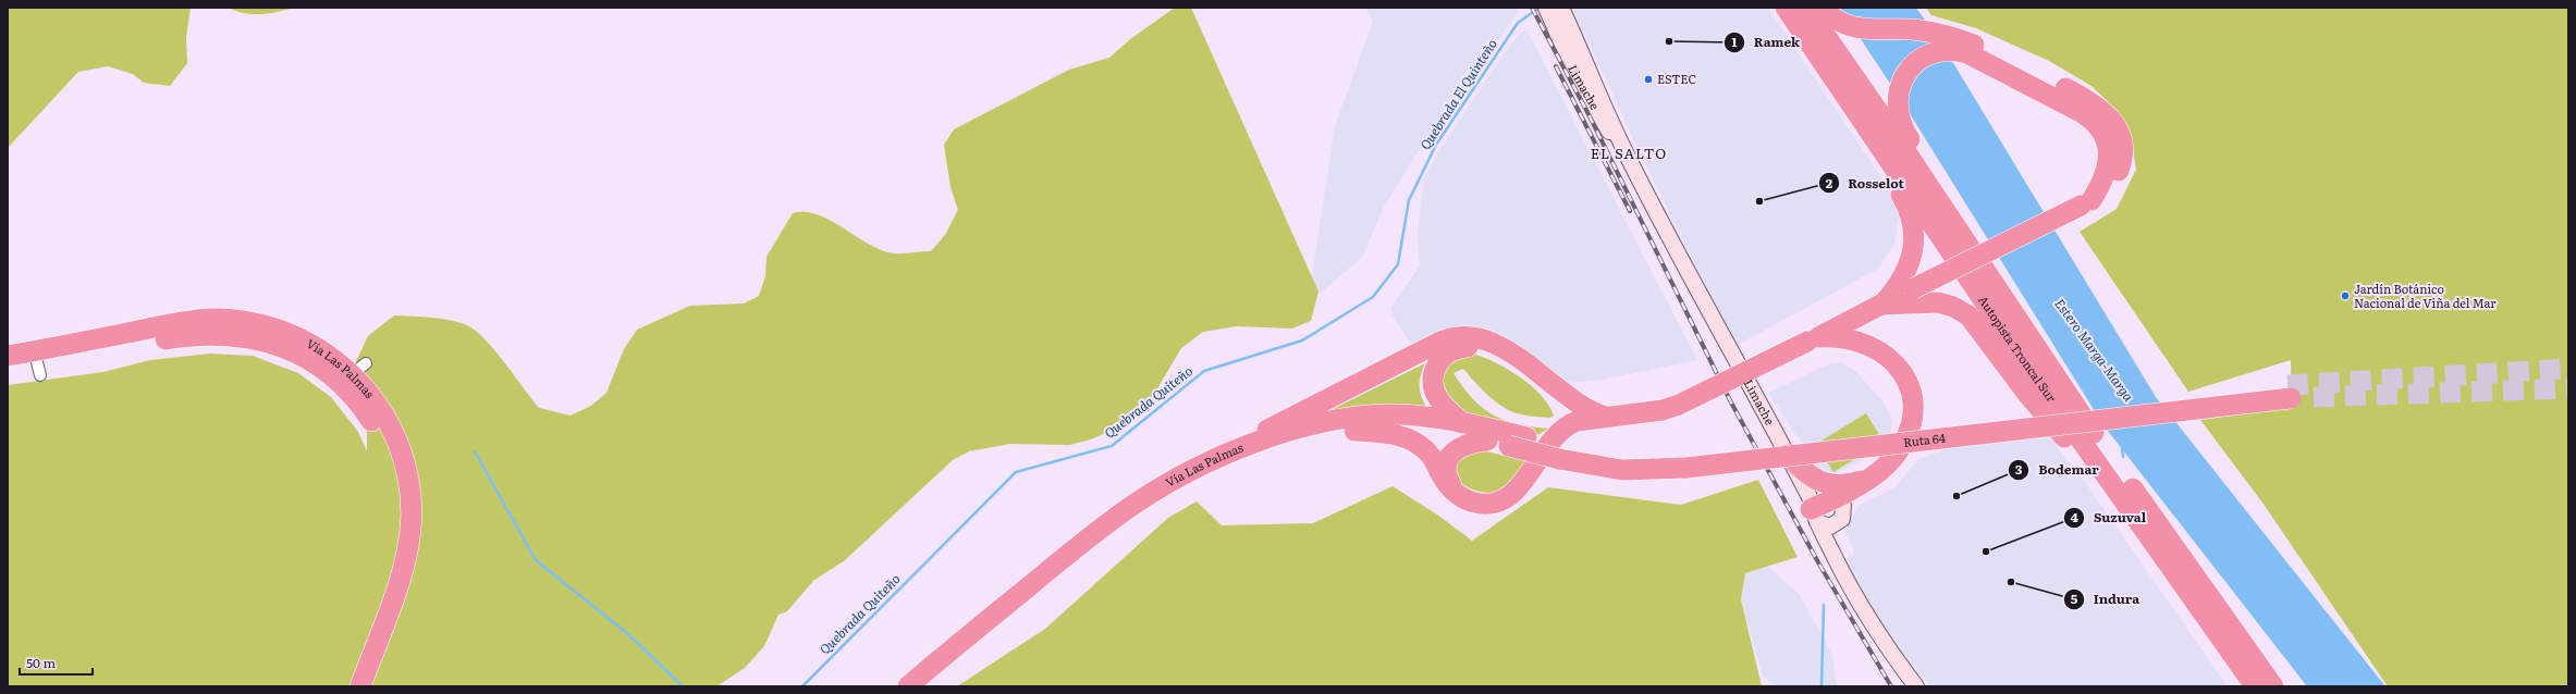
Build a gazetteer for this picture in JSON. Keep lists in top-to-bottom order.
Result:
{
  "streets": {
    "highway": ["Autopista Troncal Sur", "Vía Las Palmas", "Ruta 64"],
    "main road": ["Limache"]
  },
  "crossings": [
    ["Vía Las Palmas", "Ruta 64"]
  ],
  "districts": ["EL SALTO"],
  "water": ["Quebrada El Quinteño", "Estero Marga-Marga", "Quebrada Quiteño"],
  "places": [
    "Ramek",
    "ESTEC",
    "Rosselot",
    "Jardín Botánico Nacional de Viña del Mar",
    "Bodemar",
    "Suzuval",
    "Indura"
  ],
  "scale_bar": "50 m"
}
